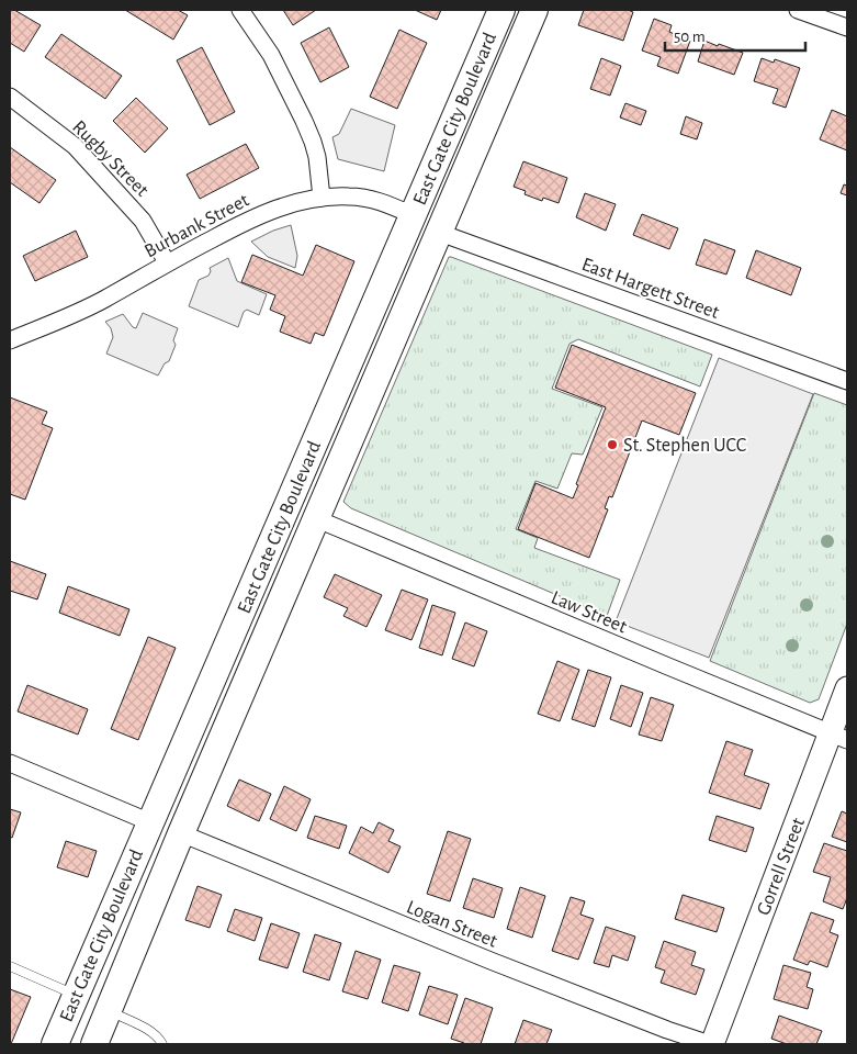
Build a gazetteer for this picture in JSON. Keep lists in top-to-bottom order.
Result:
{
  "streets": {
    "main road": ["East Gate City Boulevard"],
    "street": [
      "Rugby Street",
      "Burbank Street",
      "East Hargett Street",
      "Law Street",
      "Gorrell Street",
      "Logan Street"
    ]
  },
  "crossings": [
    ["East Gate City Boulevard", "Burbank Street"],
    ["East Gate City Boulevard", "East Hargett Street"],
    ["East Gate City Boulevard", "Law Street"],
    ["East Gate City Boulevard", "Logan Street"],
    ["Rugby Street", "Burbank Street"],
    ["Law Street", "Gorrell Street"],
    ["Gorrell Street", "Logan Street"]
  ],
  "places": ["St. Stephen UCC"],
  "scale_bar": "50 m"
}
